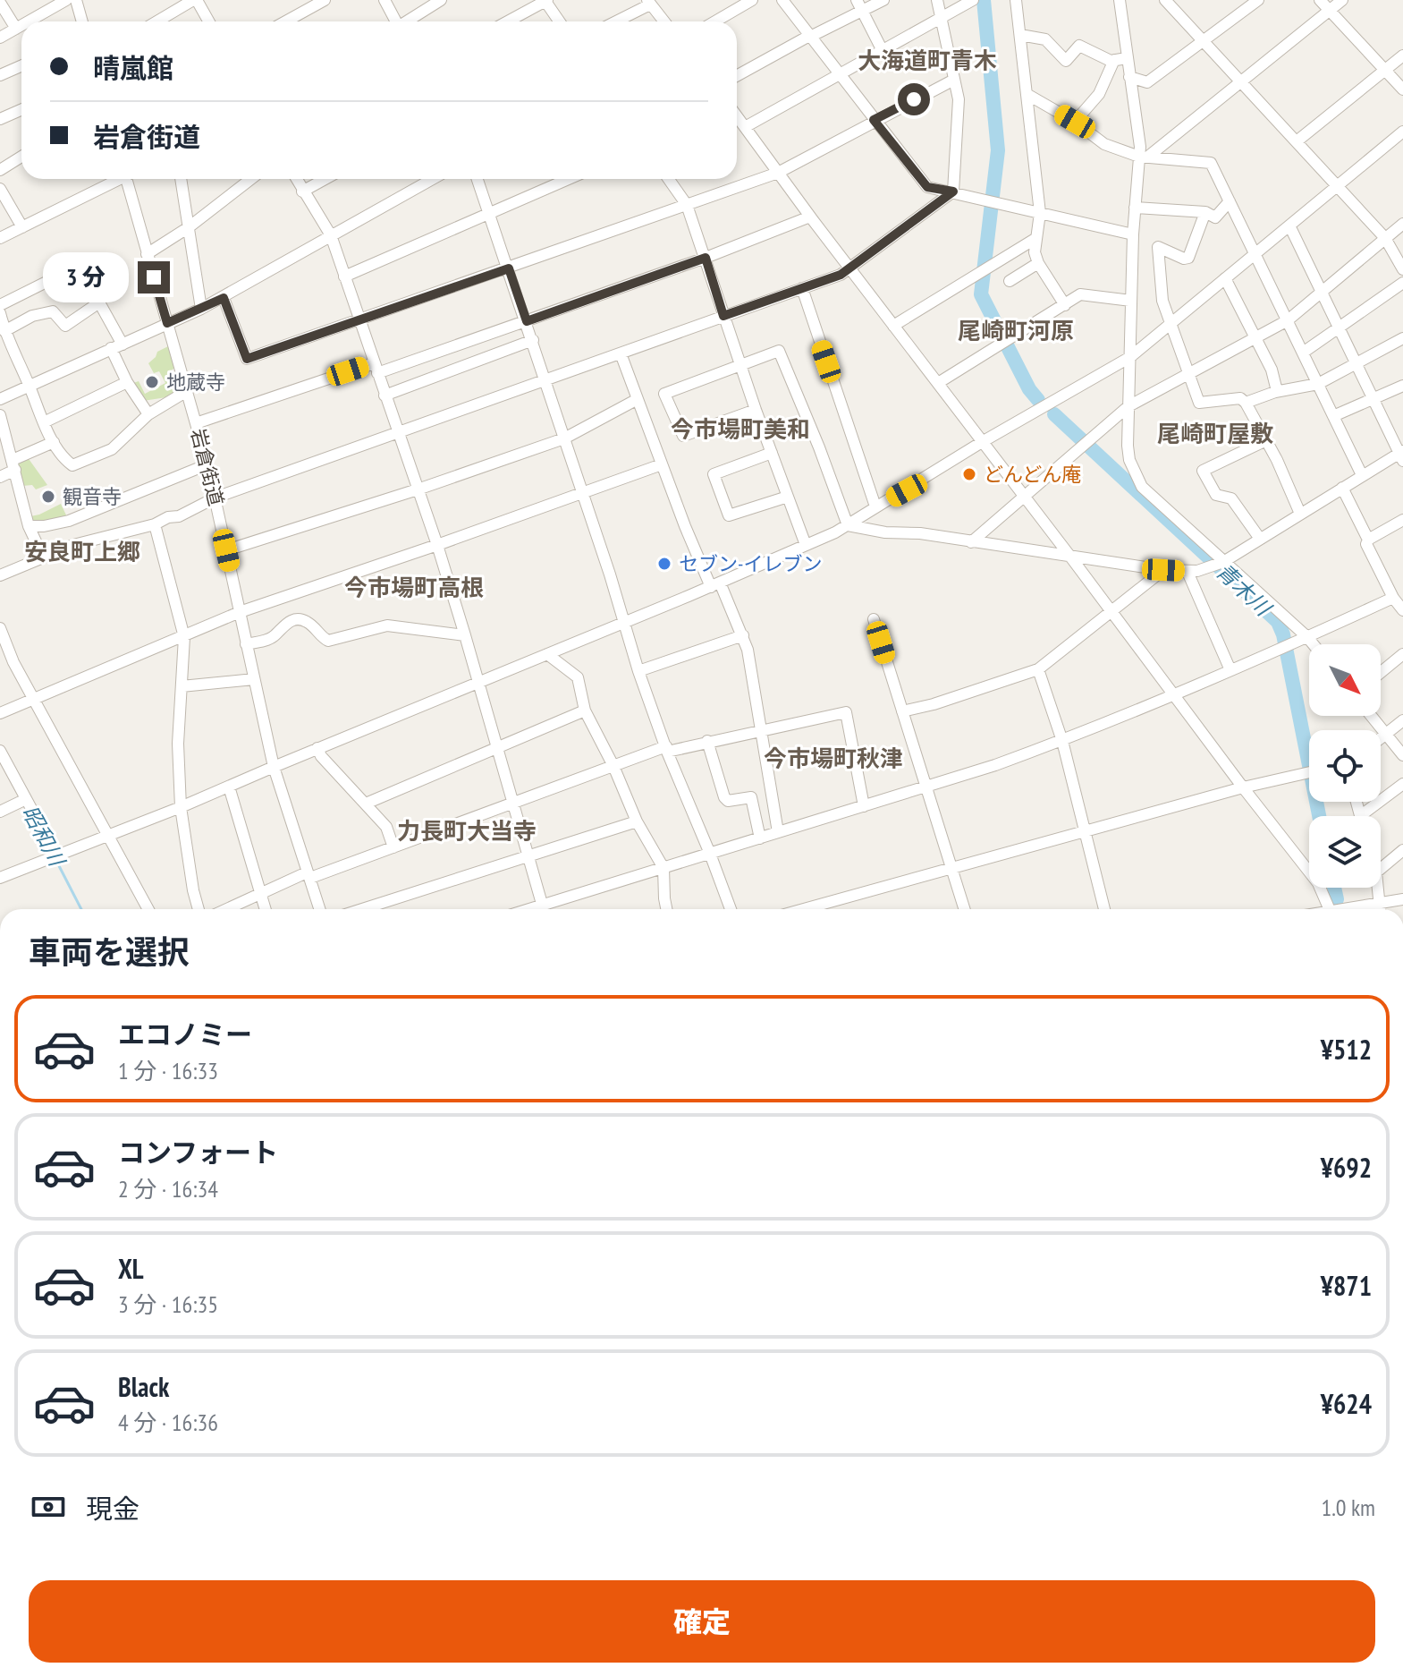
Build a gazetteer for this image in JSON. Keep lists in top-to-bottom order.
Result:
{
  "streets": {
    "street": ["岩倉街道"]
  },
  "districts": [
    "大海道町青木",
    "尾崎町河原",
    "今市場町美和",
    "尾崎町屋敷",
    "安良町上郷",
    "今市場町高根",
    "今市場町秋津",
    "力長町大当寺"
  ],
  "water": ["青木川", "昭和川"],
  "places": [
    "地蔵寺",
    "どんどん庵",
    "観音寺",
    "セブン-イレブン"
  ],
  "north": "bottom right",
  "page": {
    "banner": ["晴嵐館", "岩倉街道"],
    "bubble": "3 分",
    "heading": "車両を選択",
    "list": [
      {
        "name": "エコノミー",
        "note": "1 分 · 16:33",
        "value": "¥512"
      },
      {
        "name": "コンフォート",
        "note": "2 分 · 16:34",
        "value": "¥692"
      },
      {
        "name": "XL",
        "note": "3 分 · 16:35",
        "value": "¥871"
      },
      {
        "name": "Black",
        "note": "4 分 · 16:36",
        "value": "¥624"
      }
    ],
    "pay": ["現金", "1.0 km"],
    "buttons": "確定"
  }
}
